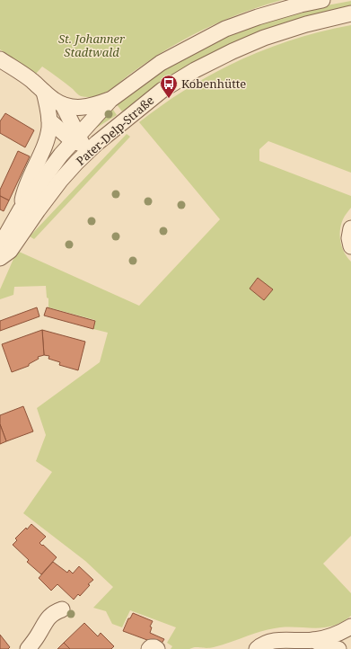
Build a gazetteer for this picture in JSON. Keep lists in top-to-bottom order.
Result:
{
  "streets": {
    "street": ["Pater-Delp-Straße"]
  },
  "parks": ["St. Johanner Stadtwald"],
  "places": {
    "bus stop": ["Kobenhütte"]
  }
}
